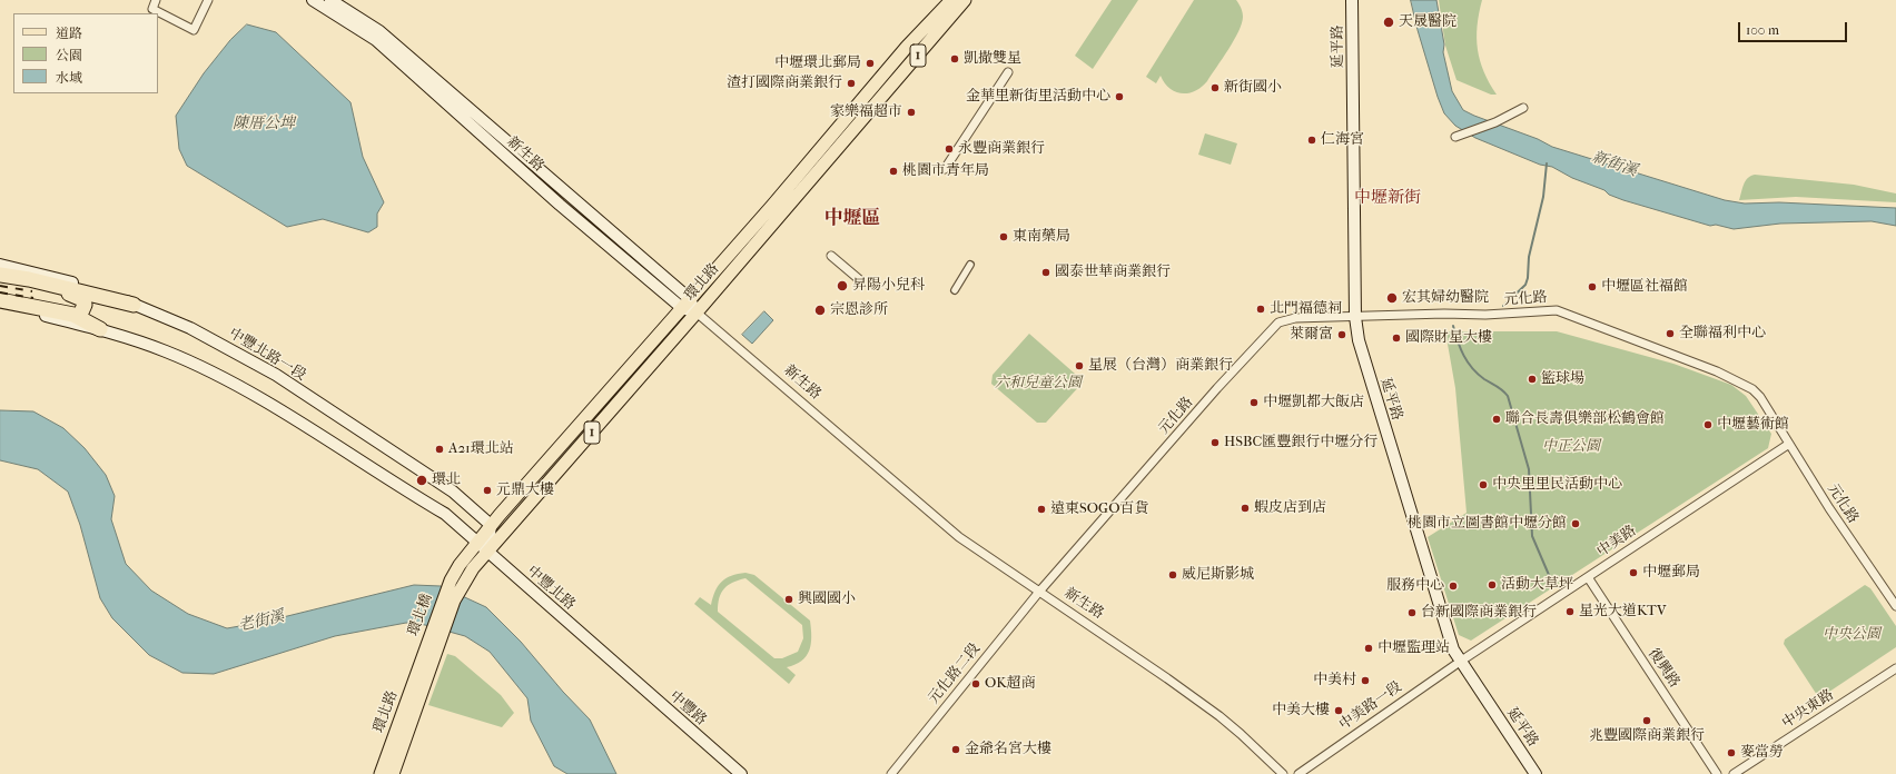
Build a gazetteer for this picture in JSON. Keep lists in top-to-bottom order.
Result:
{
  "streets": {
    "main road": [
      "延平路",
      "1",
      "新生路",
      "環北路",
      "中豐北路一段",
      "中豐北路",
      "環北橋",
      "中豐路"
    ],
    "street": [
      "元化路",
      "中美路",
      "復興路",
      "元化路二段",
      "中美路一段",
      "中央東路"
    ]
  },
  "crossings": [
    ["延平路", "元化路"],
    ["延平路", "中美路"],
    ["延平路", "中美路一段"],
    ["新生路", "環北路"],
    ["新生路", "元化路"],
    ["新生路", "元化路二段"],
    ["環北路", "中豐北路一段"],
    ["環北路", "中豐北路"],
    ["環北路", "環北橋"],
    ["元化路", "中美路"],
    ["元化路", "元化路二段"],
    ["中美路", "復興路"],
    ["中美路", "中美路一段"],
    ["中豐北路", "中豐路"]
  ],
  "districts": ["中壢新街", "中壢區"],
  "water": ["陳厝公埤", "新街溪", "老街溪"],
  "parks": ["六和兒童公園", "中正公園", "中央公園"],
  "places": [
    "天晟醫院",
    "凱撒雙星",
    "中壢環北郵局",
    "渣打國際商業銀行",
    "新街國小",
    "金華里新街里活動中心",
    "家樂福超市",
    "仁海宮",
    "永豐商業銀行",
    "桃園市青年局",
    "東南藥局",
    "國泰世華商業銀行",
    "昇陽小兒科",
    "中壢區社福館",
    "宏其婦幼醫院",
    "北門福德祠",
    "宗恩診所",
    "全聯福利中心",
    "萊爾富",
    "國際財星大樓",
    "星展（台灣）商業銀行",
    "籃球場",
    "中壢凱都大飯店",
    "聯合長壽俱樂部松鶴會館",
    "中壢藝術館",
    "HSBC匯豐銀行中壢分行",
    "A21環北站",
    "環北",
    "中央里里民活動中心",
    "元鼎大樓",
    "蝦皮店到店",
    "遠東SOGO百貨",
    "桃園市立圖書館中壢分館",
    "中壢郵局",
    "威尼斯影城",
    "活動大草坪",
    "服務中心",
    "興國國小",
    "星光大道KTV",
    "台新國際商業銀行",
    "中壢監理站",
    "中美村",
    "OK超商",
    "中美大樓",
    "兆豐國際商業銀行",
    "金爺名宮大樓",
    "麥當勞"
  ],
  "legend": ["道路", "公園", "水域"],
  "scale_bar": "100 m"
}
